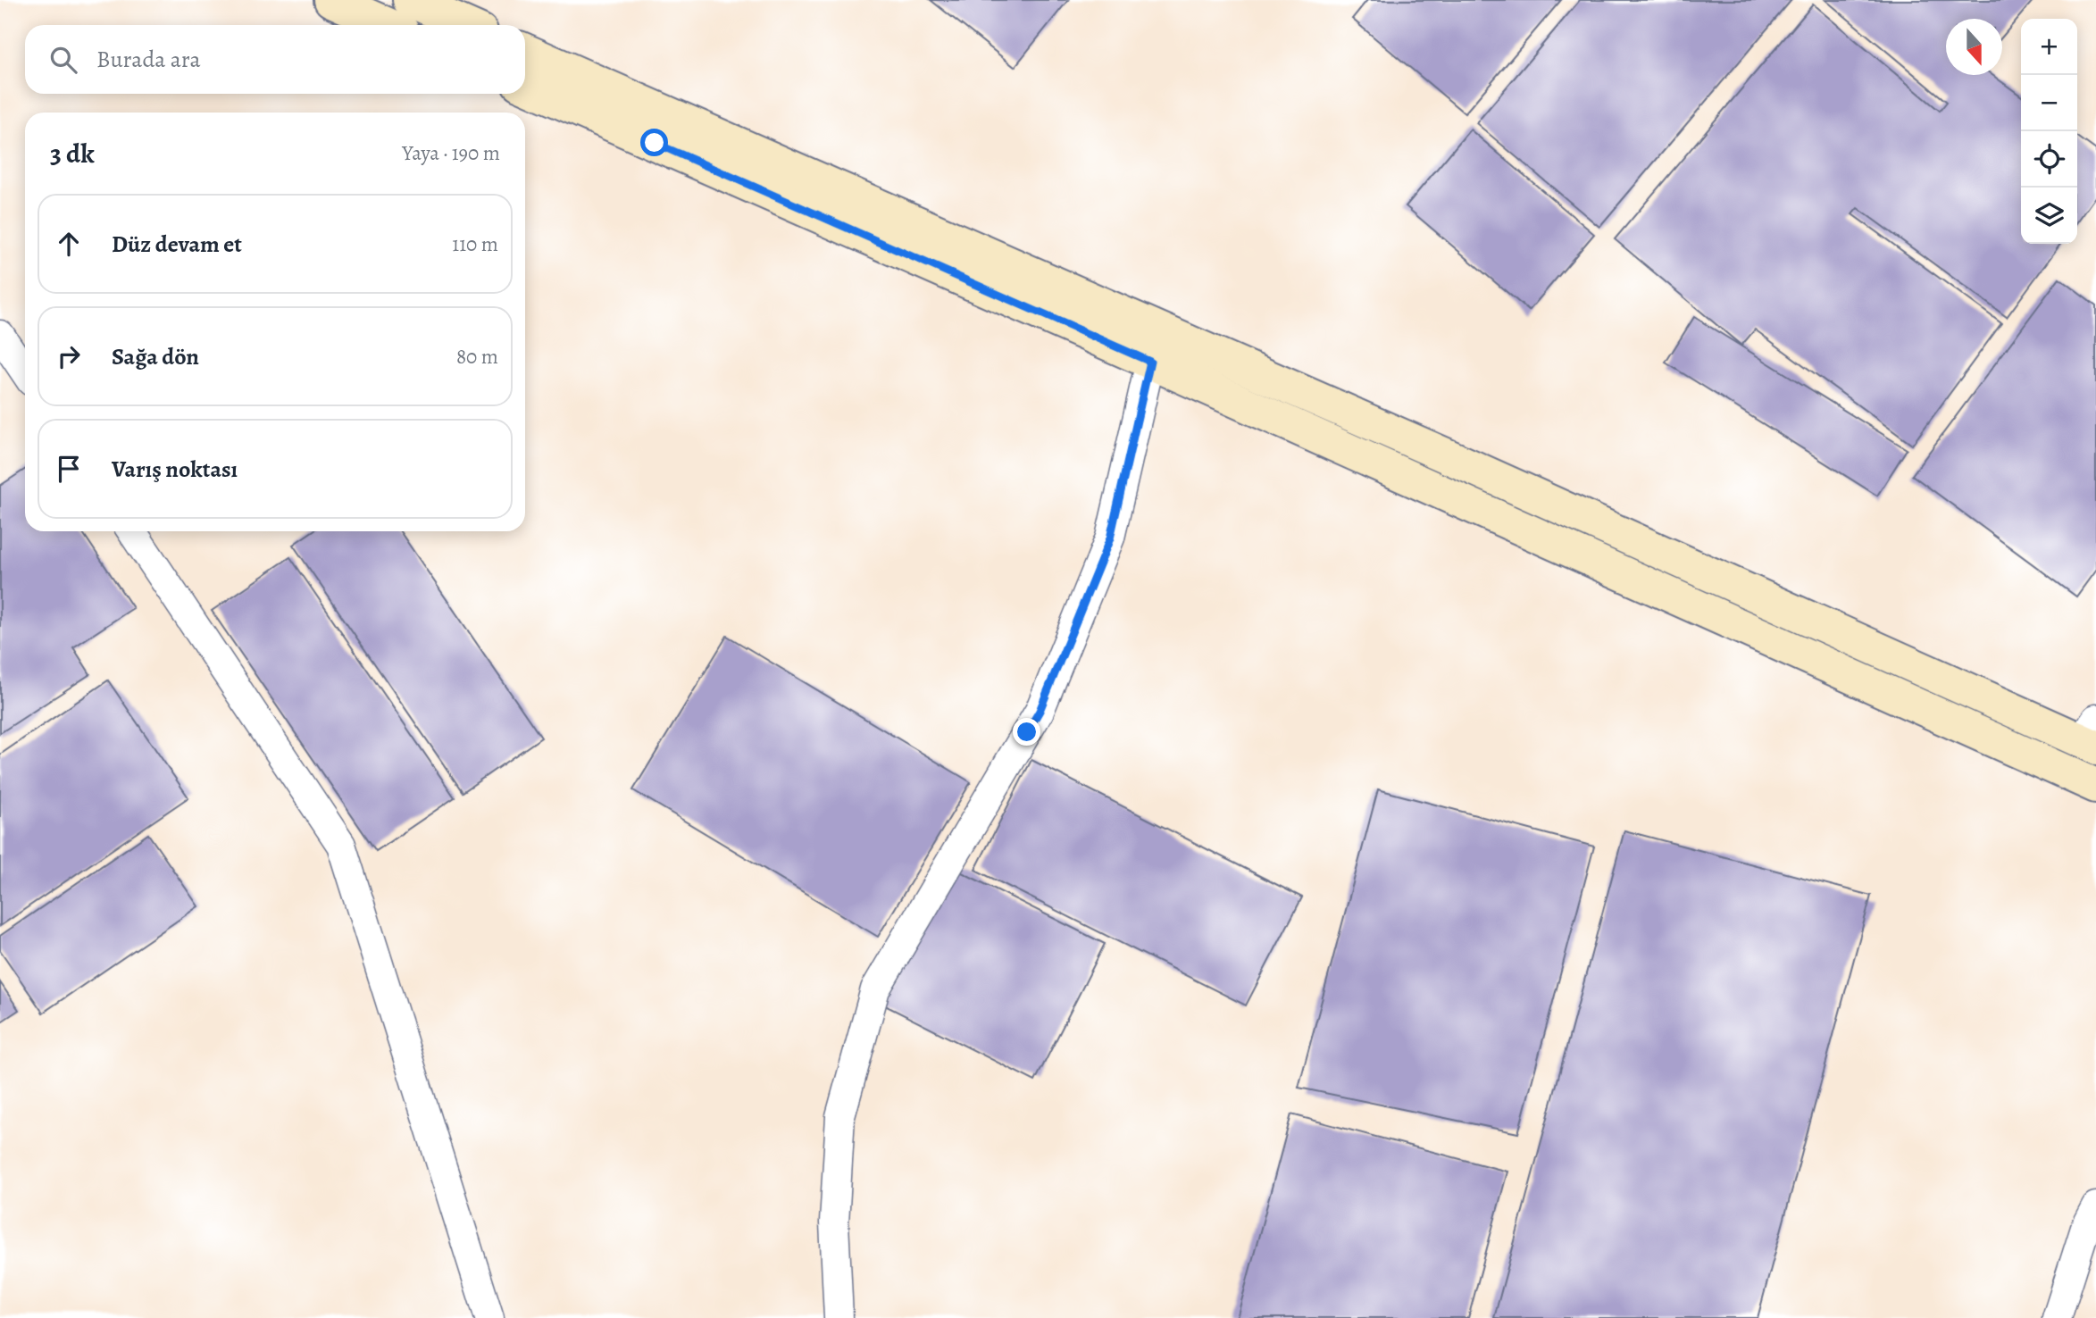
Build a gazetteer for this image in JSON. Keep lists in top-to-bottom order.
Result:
{
  "north": "bottom",
  "page": {
    "map_buttons": ["+", "−"],
    "search": "Burada ara",
    "heading": ["3 dk", "Yaya · 190 m"],
    "list": [
      ["Düz devam et", "110 m"],
      ["Sağa dön", "80 m"],
      "Varış noktası"
    ]
  }
}
